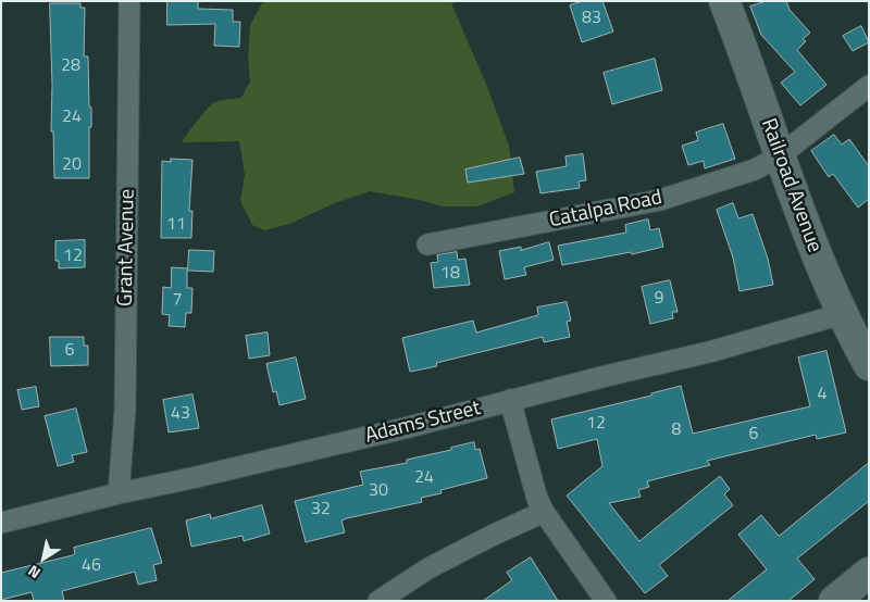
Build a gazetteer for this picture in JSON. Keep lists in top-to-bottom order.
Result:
{
  "streets": {
    "street": [
      "Railroad Avenue",
      "Catalpa Road",
      "Grant Avenue",
      "Adams Street"
    ]
  },
  "crossings": [
    ["Railroad Avenue", "Catalpa Road"],
    ["Railroad Avenue", "Adams Street"],
    ["Grant Avenue", "Adams Street"]
  ],
  "house_numbers": [
    "83",
    "28",
    "24",
    "20",
    "11",
    "12",
    "18",
    "9",
    "7",
    "6",
    "4",
    "43",
    "12",
    "8",
    "6",
    "24",
    "30",
    "32",
    "46"
  ],
  "north": "bottom left"
}
